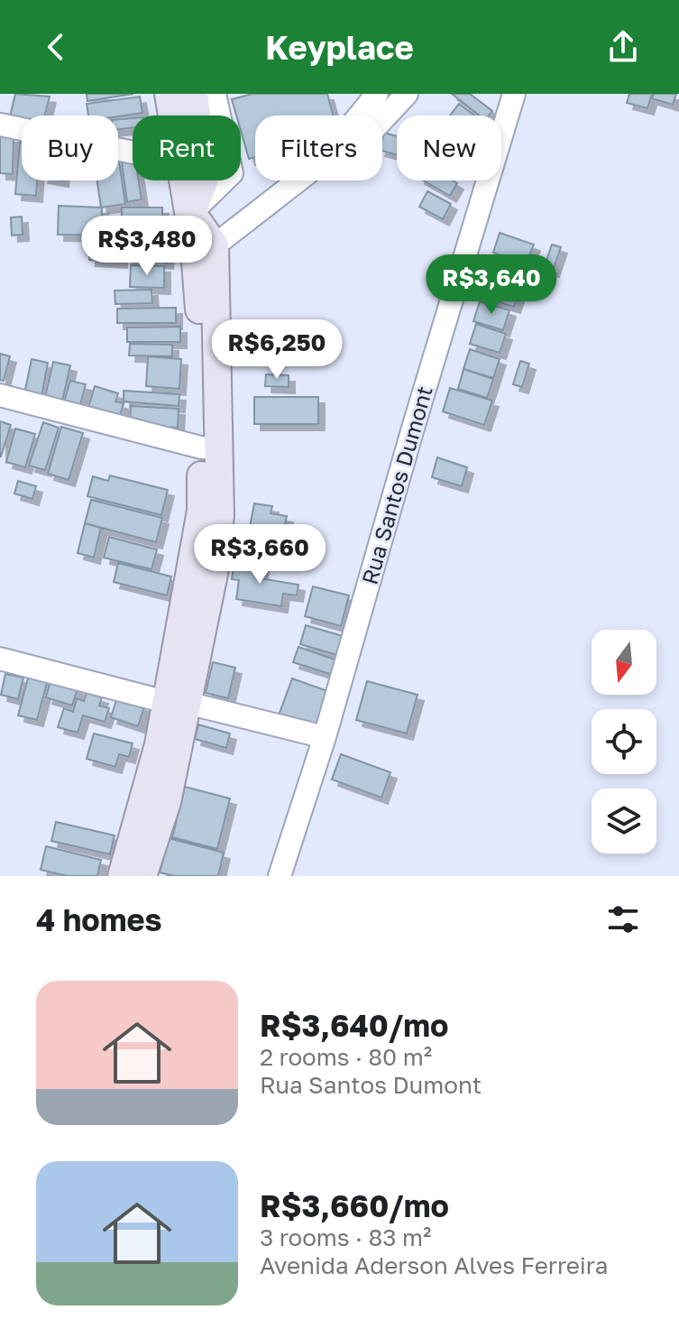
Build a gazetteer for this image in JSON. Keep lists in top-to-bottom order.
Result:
{
  "streets": {
    "street": ["Rua Santos Dumont"]
  },
  "north": "bottom",
  "page": {
    "header": "Keyplace",
    "chip": [
      "Buy",
      "Rent",
      "Filters",
      "New"
    ],
    "price": [
      "R$3,480",
      "R$3,640",
      "R$6,250",
      "R$3,660"
    ],
    "heading": "4 homes",
    "list": [
      {
        "name": "R$3,640/mo",
        "note": "2 rooms · 80 m² · Rua Santos Dumont"
      },
      {
        "name": "R$3,660/mo",
        "note": "3 rooms · 83 m² · Avenida Aderson Alves Ferreira"
      }
    ]
  }
}
